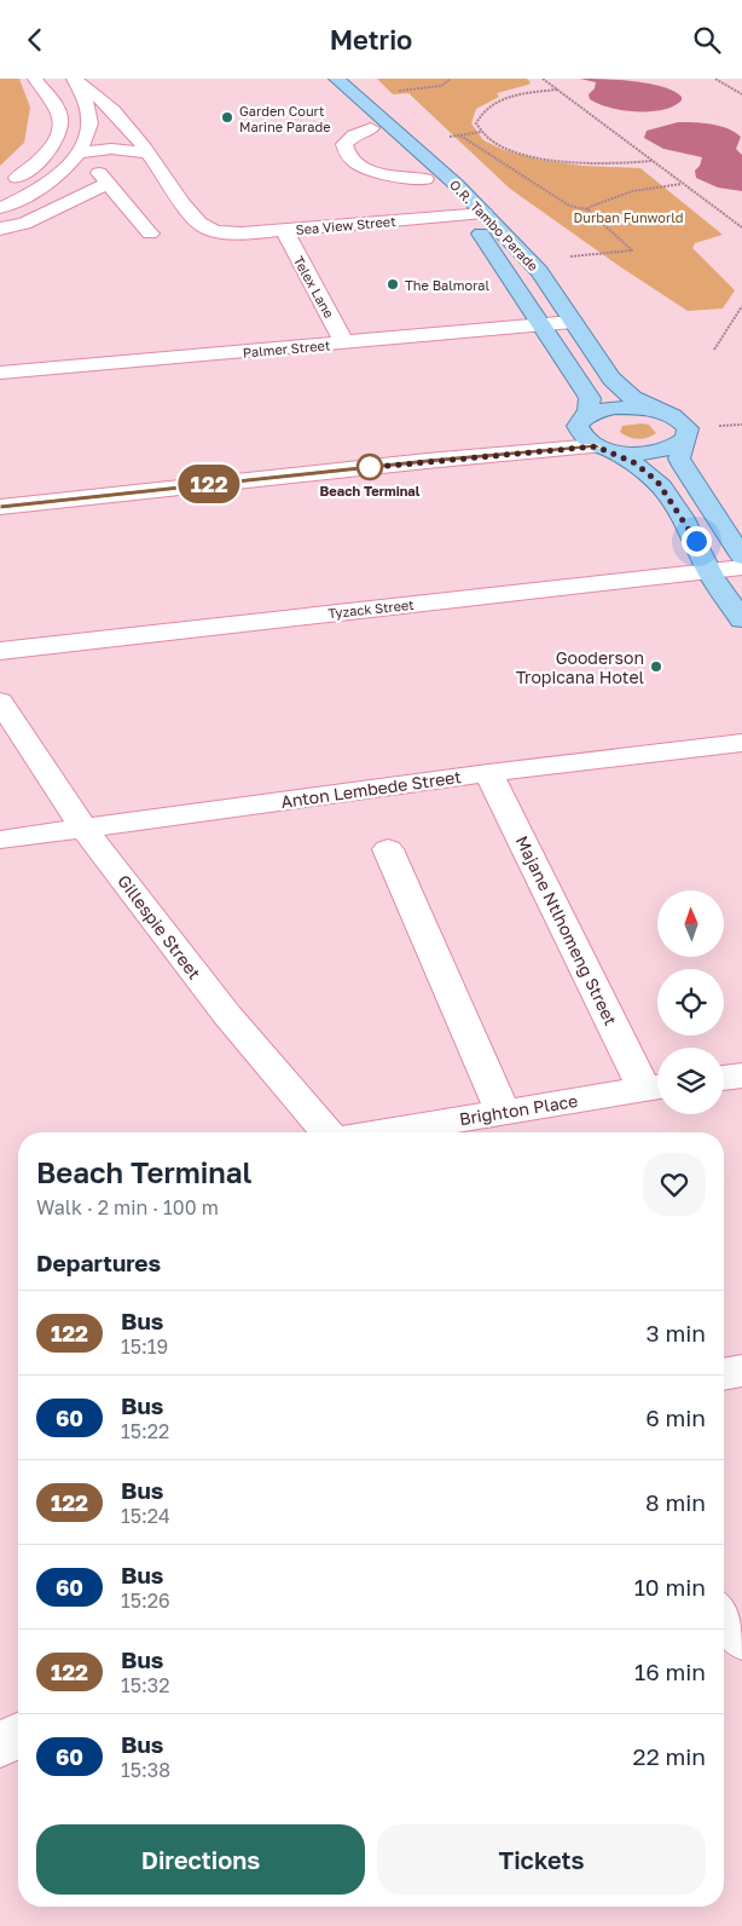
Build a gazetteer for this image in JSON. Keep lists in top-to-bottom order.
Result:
{
  "streets": {
    "main road": ["O.R. Tambo Parade"],
    "street": [
      "Sea View Street",
      "Telex Lane",
      "Palmer Street",
      "Tyzack Street",
      "Anton Lembede Street",
      "Gillespie Street",
      "Majane Ntlhomeng Street",
      "Brighton Place"
    ]
  },
  "crossings": [
    ["Sea View Street", "O.R. Tambo Parade"],
    ["Sea View Street", "Telex Lane"],
    ["O.R. Tambo Parade", "Palmer Street"],
    ["Telex Lane", "Palmer Street"],
    ["Anton Lembede Street", "Gillespie Street"],
    ["Anton Lembede Street", "Majane Ntlhomeng Street"],
    ["Majane Ntlhomeng Street", "Brighton Place"]
  ],
  "parks": ["Durban Funworld"],
  "places": [
    "Garden Court Marine Parade",
    "The Balmoral",
    "Beach Terminal",
    "Gooderson Tropicana Hotel"
  ],
  "lines": ["bus line 122"],
  "north": "top",
  "page": {
    "header": "Metrio",
    "on_map": "122",
    "heading": [
      ["Beach Terminal", "Walk · 2 min · 100 m"],
      "Departures"
    ],
    "list": [
      {
        "mark": "122",
        "name": "Bus",
        "note": "15:19",
        "value": "3 min"
      },
      {
        "mark": "60",
        "name": "Bus",
        "note": "15:22",
        "value": "6 min"
      },
      {
        "mark": "122",
        "name": "Bus",
        "note": "15:24",
        "value": "8 min"
      },
      {
        "mark": "60",
        "name": "Bus",
        "note": "15:26",
        "value": "10 min"
      },
      {
        "mark": "122",
        "name": "Bus",
        "note": "15:32",
        "value": "16 min"
      },
      {
        "mark": "60",
        "name": "Bus",
        "note": "15:38",
        "value": "22 min"
      }
    ],
    "buttons": ["Directions", "Tickets"]
  }
}
